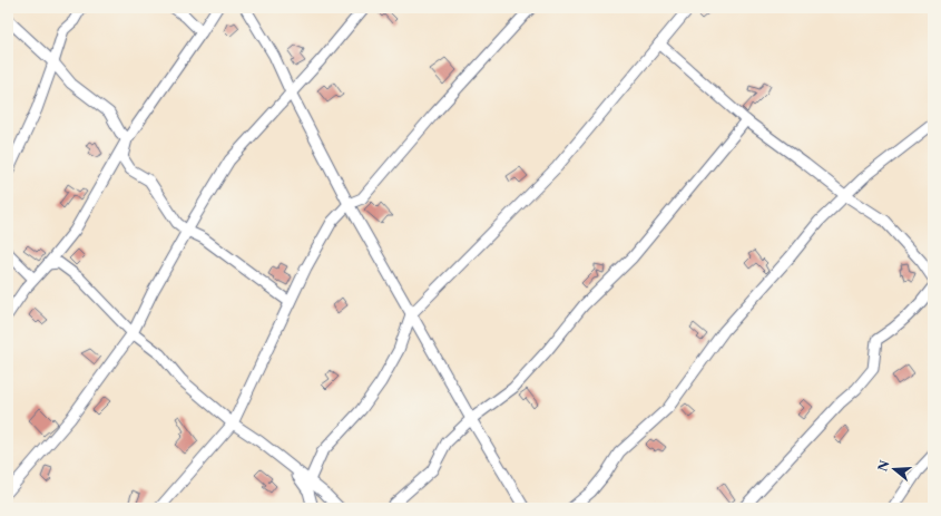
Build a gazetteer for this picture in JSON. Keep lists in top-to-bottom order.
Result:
{
  "north": "left"
}
